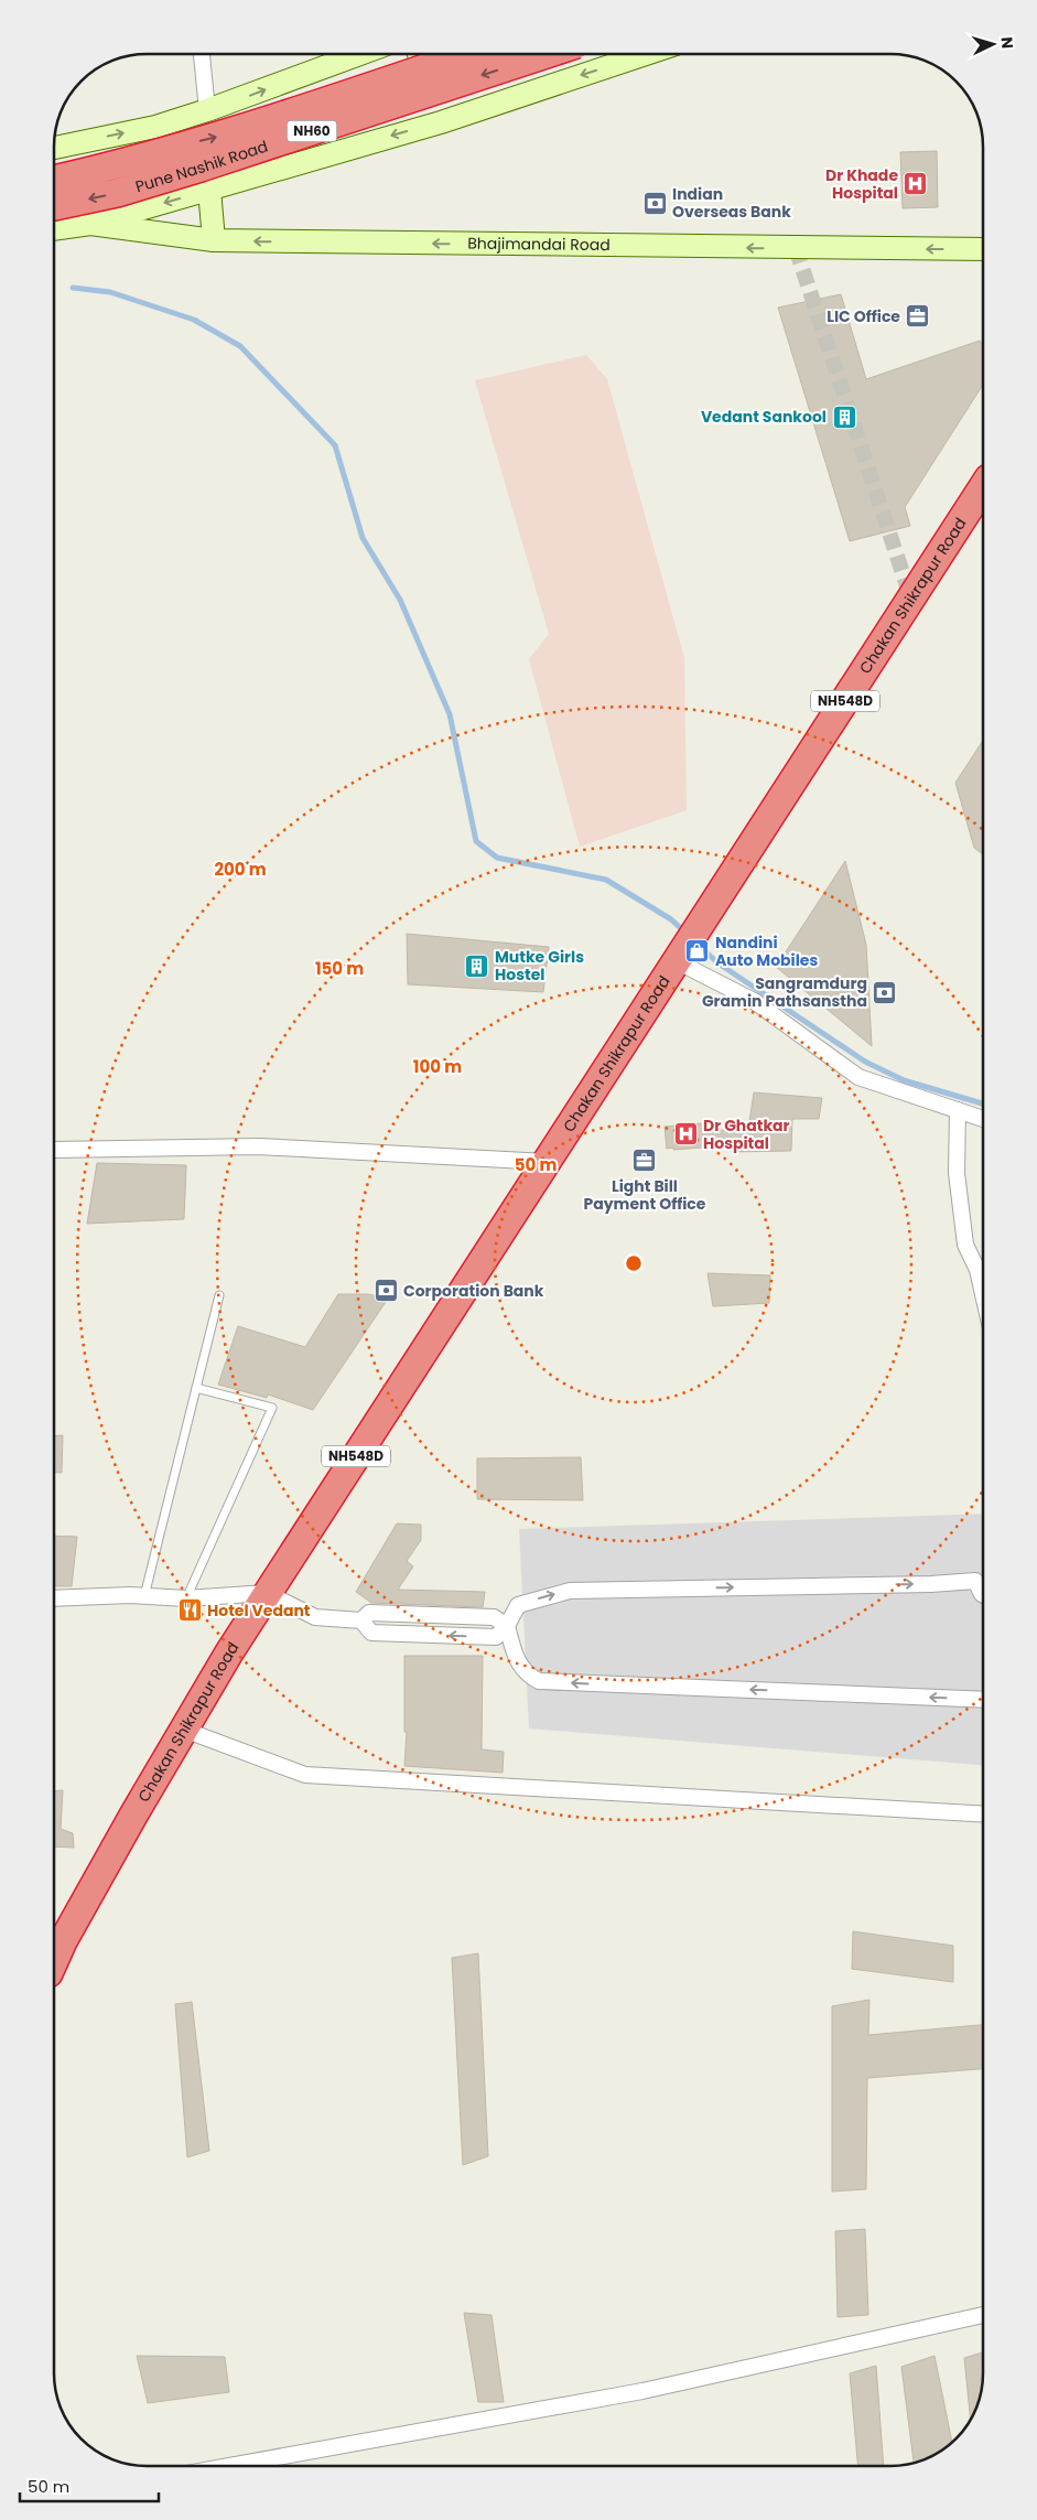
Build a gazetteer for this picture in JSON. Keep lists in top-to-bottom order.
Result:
{
  "streets": {
    "highway": [
      "NH60",
      "Pune Nashik Road",
      "Chakan Shikrapur Road",
      "NH548D"
    ],
    "main road": ["Bhajimandai Road"]
  },
  "places": {
    "hospital": ["Dr Khade Hospital", "Dr Ghatkar Hospital"],
    "bank": ["Indian Overseas Bank", "Sangramdurg Gramin Pathsanstha", "Corporation Bank"],
    "office": ["LIC Office", "Light Bill Payment Office"],
    "building": ["Vedant Sankool", "Mutke Girls Hostel"],
    "shop": ["Nandini Auto Mobiles"],
    "restaurant": ["Hotel Vedant"]
  },
  "scale_bar": "50 m",
  "north": "right",
  "rings": [
    "200 m",
    "150 m",
    "100 m",
    "50 m"
  ]
}
